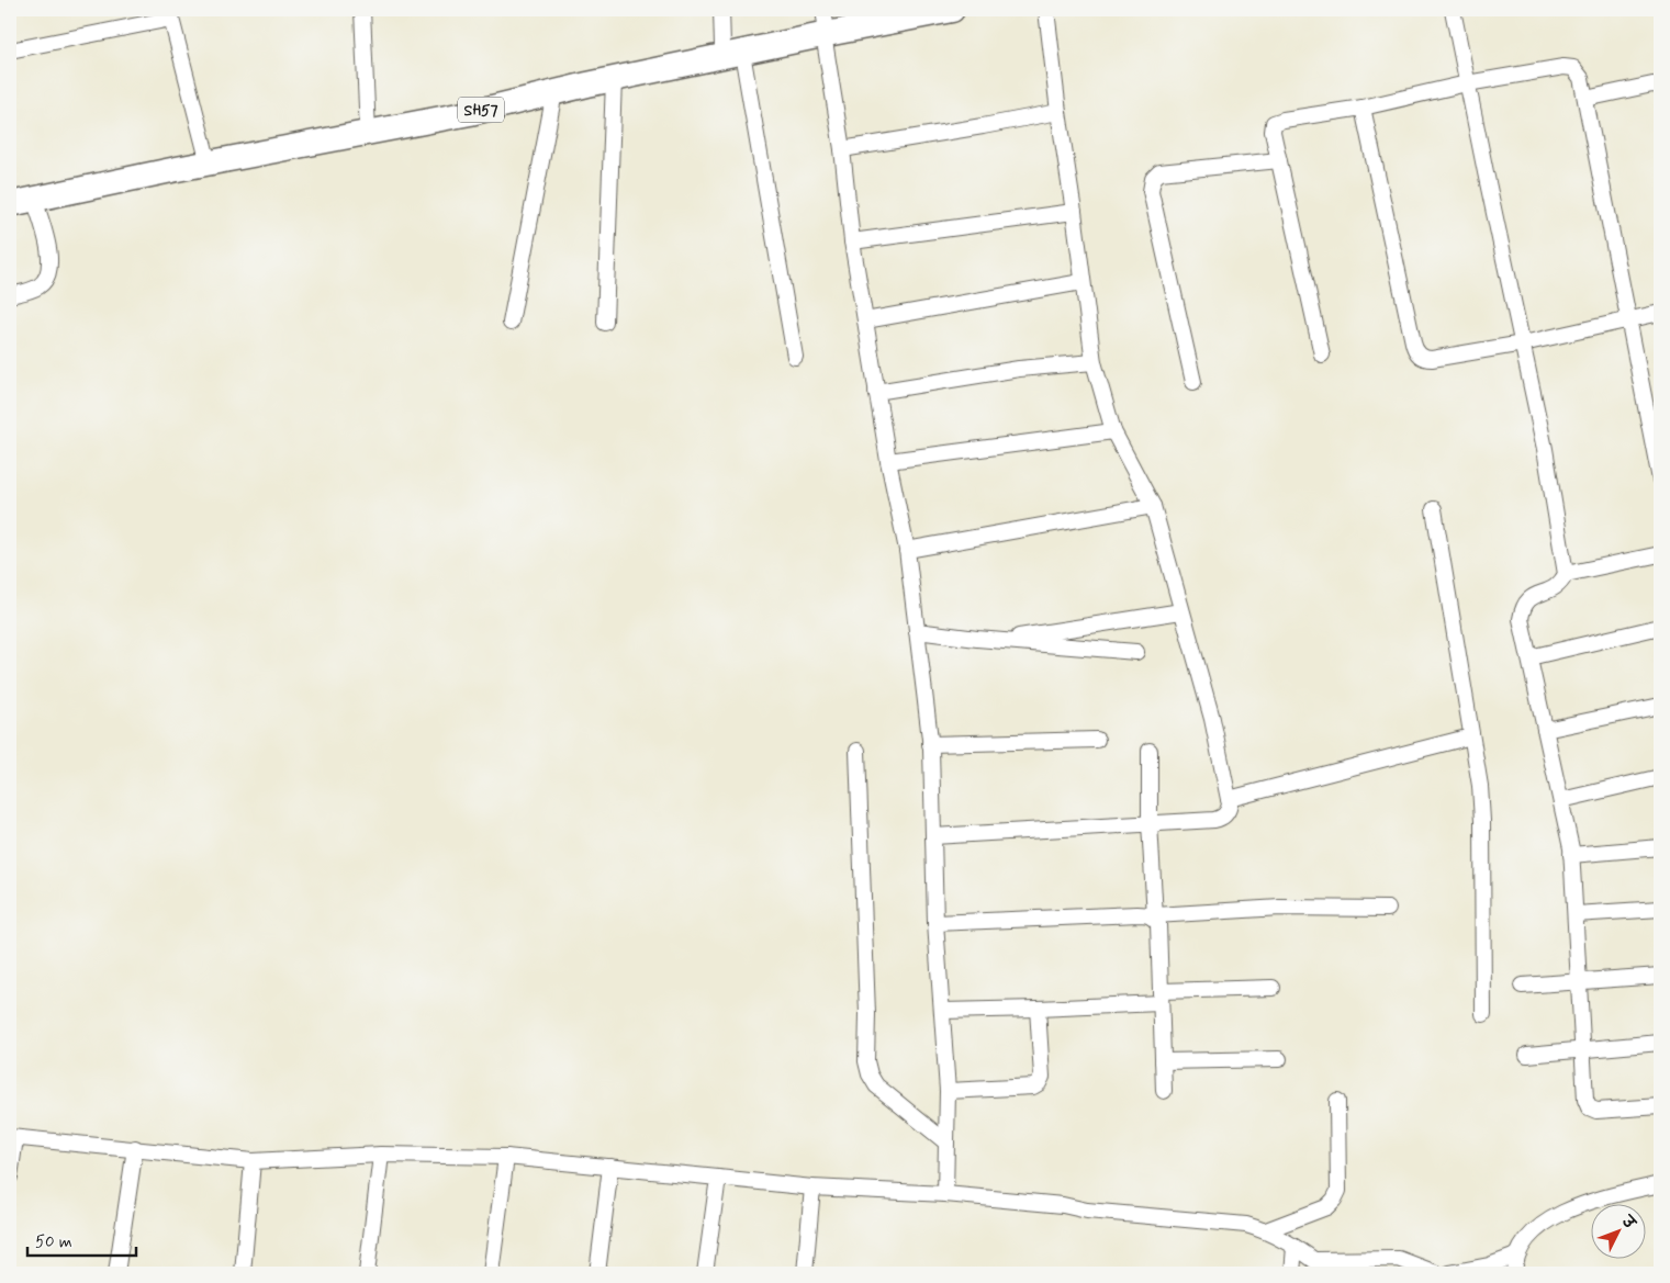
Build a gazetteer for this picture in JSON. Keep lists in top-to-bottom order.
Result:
{
  "streets": {
    "main road": ["SH57"]
  },
  "scale_bar": "50 m",
  "north": "top right"
}
